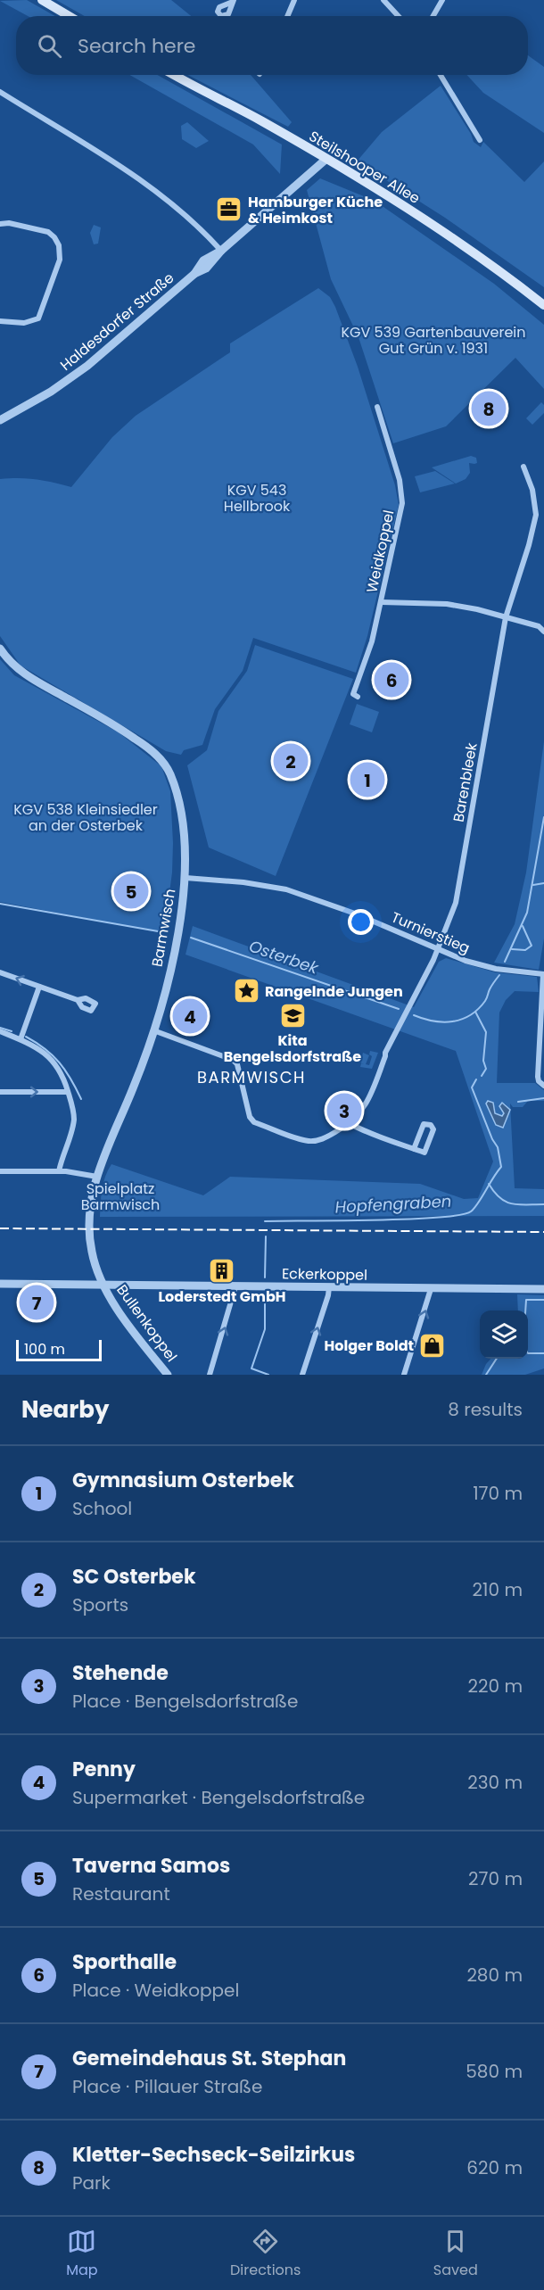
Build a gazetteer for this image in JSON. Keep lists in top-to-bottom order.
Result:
{
  "streets": {
    "main road": ["Steilshooper Allee"],
    "street": [
      "Haldesdorfer Straße",
      "Weidkoppel",
      "Barenbleek",
      "Barmwisch",
      "Turnierstieg",
      "Eckerkoppel",
      "Bullenkoppel"
    ]
  },
  "crossings": [
    ["Steilshooper Allee", "Haldesdorfer Straße"],
    ["Barenbleek", "Turnierstieg"],
    ["Barmwisch", "Turnierstieg"],
    ["Barmwisch", "Eckerkoppel"],
    ["Barmwisch", "Bullenkoppel"],
    ["Eckerkoppel", "Bullenkoppel"]
  ],
  "districts": ["BARMWISCH"],
  "water": ["Osterbek", "Hopfengraben"],
  "parks": [
    "KGV 539 Gartenbauverein Gut Grün v. 1931",
    "KGV 543 Hellbrook",
    "KGV 538 Kleinsiedler an der Osterbek",
    "Spielplatz Barmwisch"
  ],
  "places": {
    "office": ["Hamburger Küche & Heimkost"],
    "place": ["Rangelnde Jungen"],
    "school or university": ["Kita Bengelsdorfstraße"],
    "building": ["Loderstedt GmbH"],
    "shop": ["Holger Boldt"]
  },
  "scale_bar": "100 m",
  "page": {
    "search": "Search here",
    "pins": [
      "8",
      "6",
      "2",
      "1",
      "5",
      "4",
      "3",
      "7"
    ],
    "scale": "100 m",
    "heading": ["Nearby", "8 results"],
    "list": [
      {
        "mark": "1",
        "name": "Gymnasium Osterbek",
        "note": "School",
        "value": "170 m"
      },
      {
        "mark": "2",
        "name": "SC Osterbek",
        "note": "Sports",
        "value": "210 m"
      },
      {
        "mark": "3",
        "name": "Stehende",
        "note": "Place · Bengelsdorfstraße",
        "value": "220 m"
      },
      {
        "mark": "4",
        "name": "Penny",
        "note": "Supermarket · Bengelsdorfstraße",
        "value": "230 m"
      },
      {
        "mark": "5",
        "name": "Taverna Samos",
        "note": "Restaurant",
        "value": "270 m"
      },
      {
        "mark": "6",
        "name": "Sporthalle",
        "note": "Place · Weidkoppel",
        "value": "280 m"
      },
      {
        "mark": "7",
        "name": "Gemeindehaus St. Stephan",
        "note": "Place · Pillauer Straße",
        "value": "580 m"
      },
      {
        "mark": "8",
        "name": "Kletter-Sechseck-Seilzirkus",
        "note": "Park",
        "value": "620 m"
      }
    ],
    "nav": ["Map", "Directions", "Saved"]
  }
}
